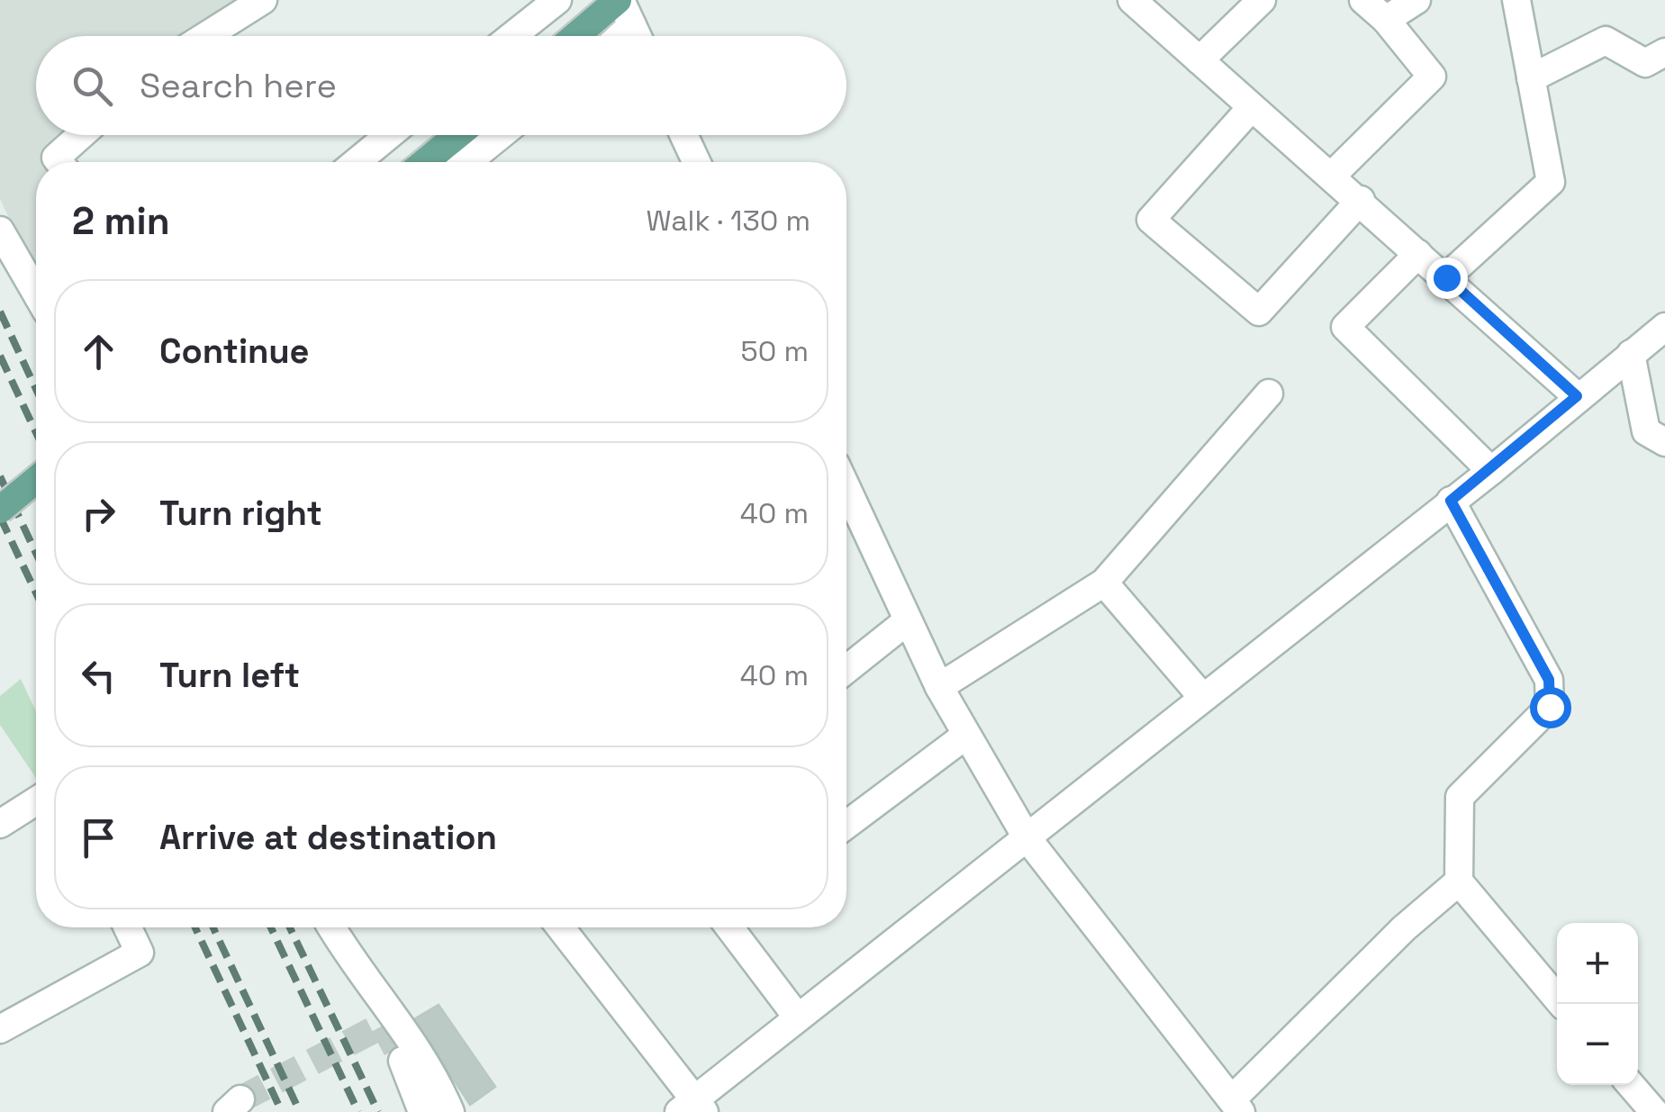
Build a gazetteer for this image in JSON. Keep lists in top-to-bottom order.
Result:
{
  "page": {
    "search": "Search here",
    "heading": ["2 min", "Walk · 130 m"],
    "list": [
      ["Continue", "50 m"],
      ["Turn right", "40 m"],
      ["Turn left", "40 m"],
      "Arrive at destination"
    ],
    "map_buttons": ["+", "−"]
  }
}
